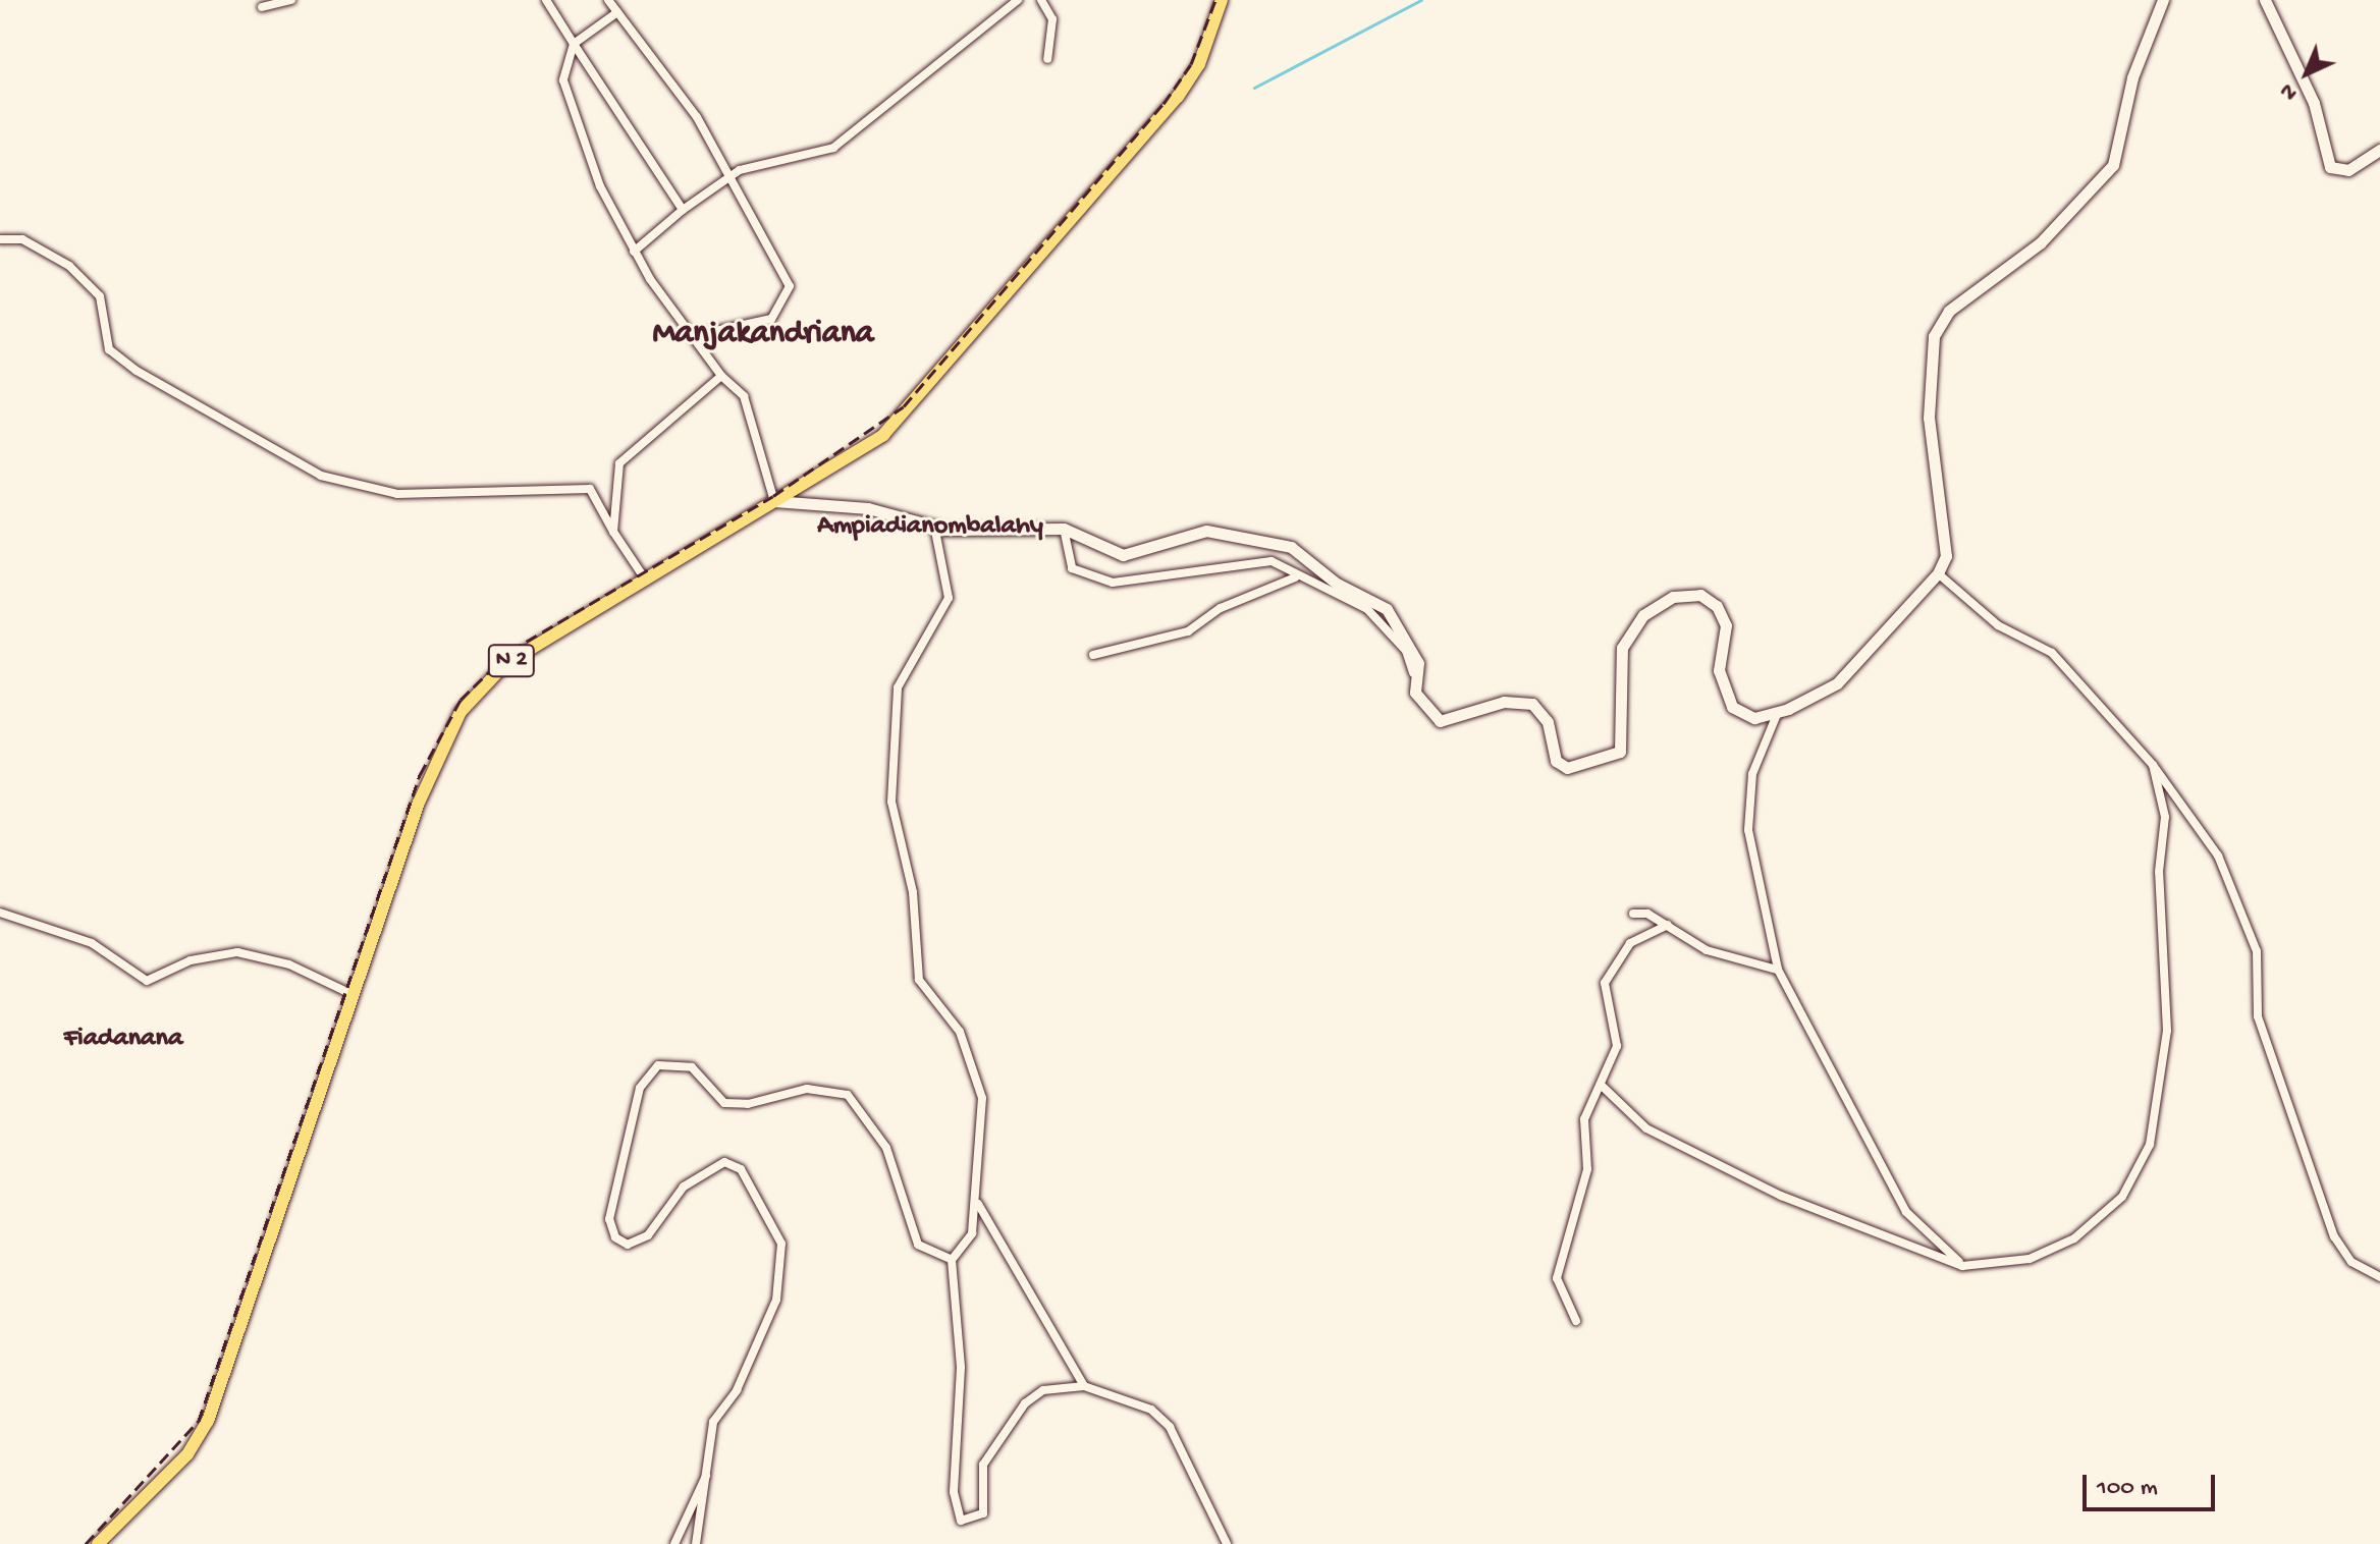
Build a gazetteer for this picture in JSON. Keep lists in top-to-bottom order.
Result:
{
  "streets": {
    "main road": ["N 2"]
  },
  "districts": ["Manjakandriana", "Ampiadianombalahy", "Fiadanana"],
  "scale_bar": "100 m",
  "north": "bottom left"
}
